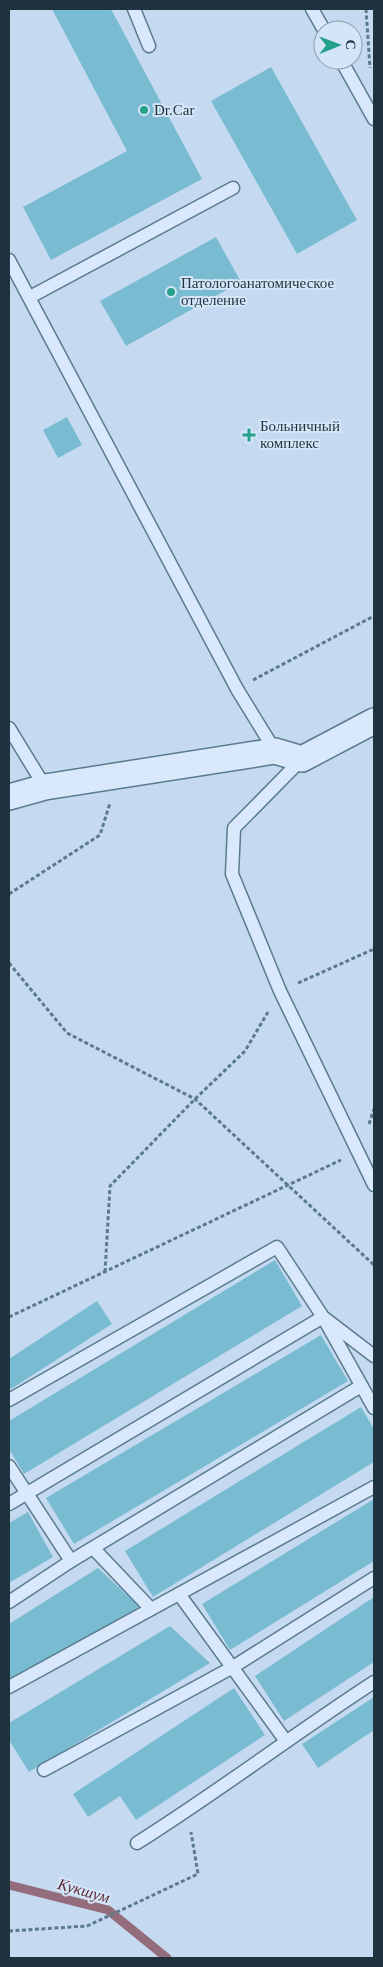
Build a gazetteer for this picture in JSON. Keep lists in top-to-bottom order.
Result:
{
  "water": ["Кукшум"],
  "places": {
    "other": ["Dr.Car", "Патологоанатомическое отделение"],
    "health": ["Больничный комплекс"]
  },
  "north": "right"
}
